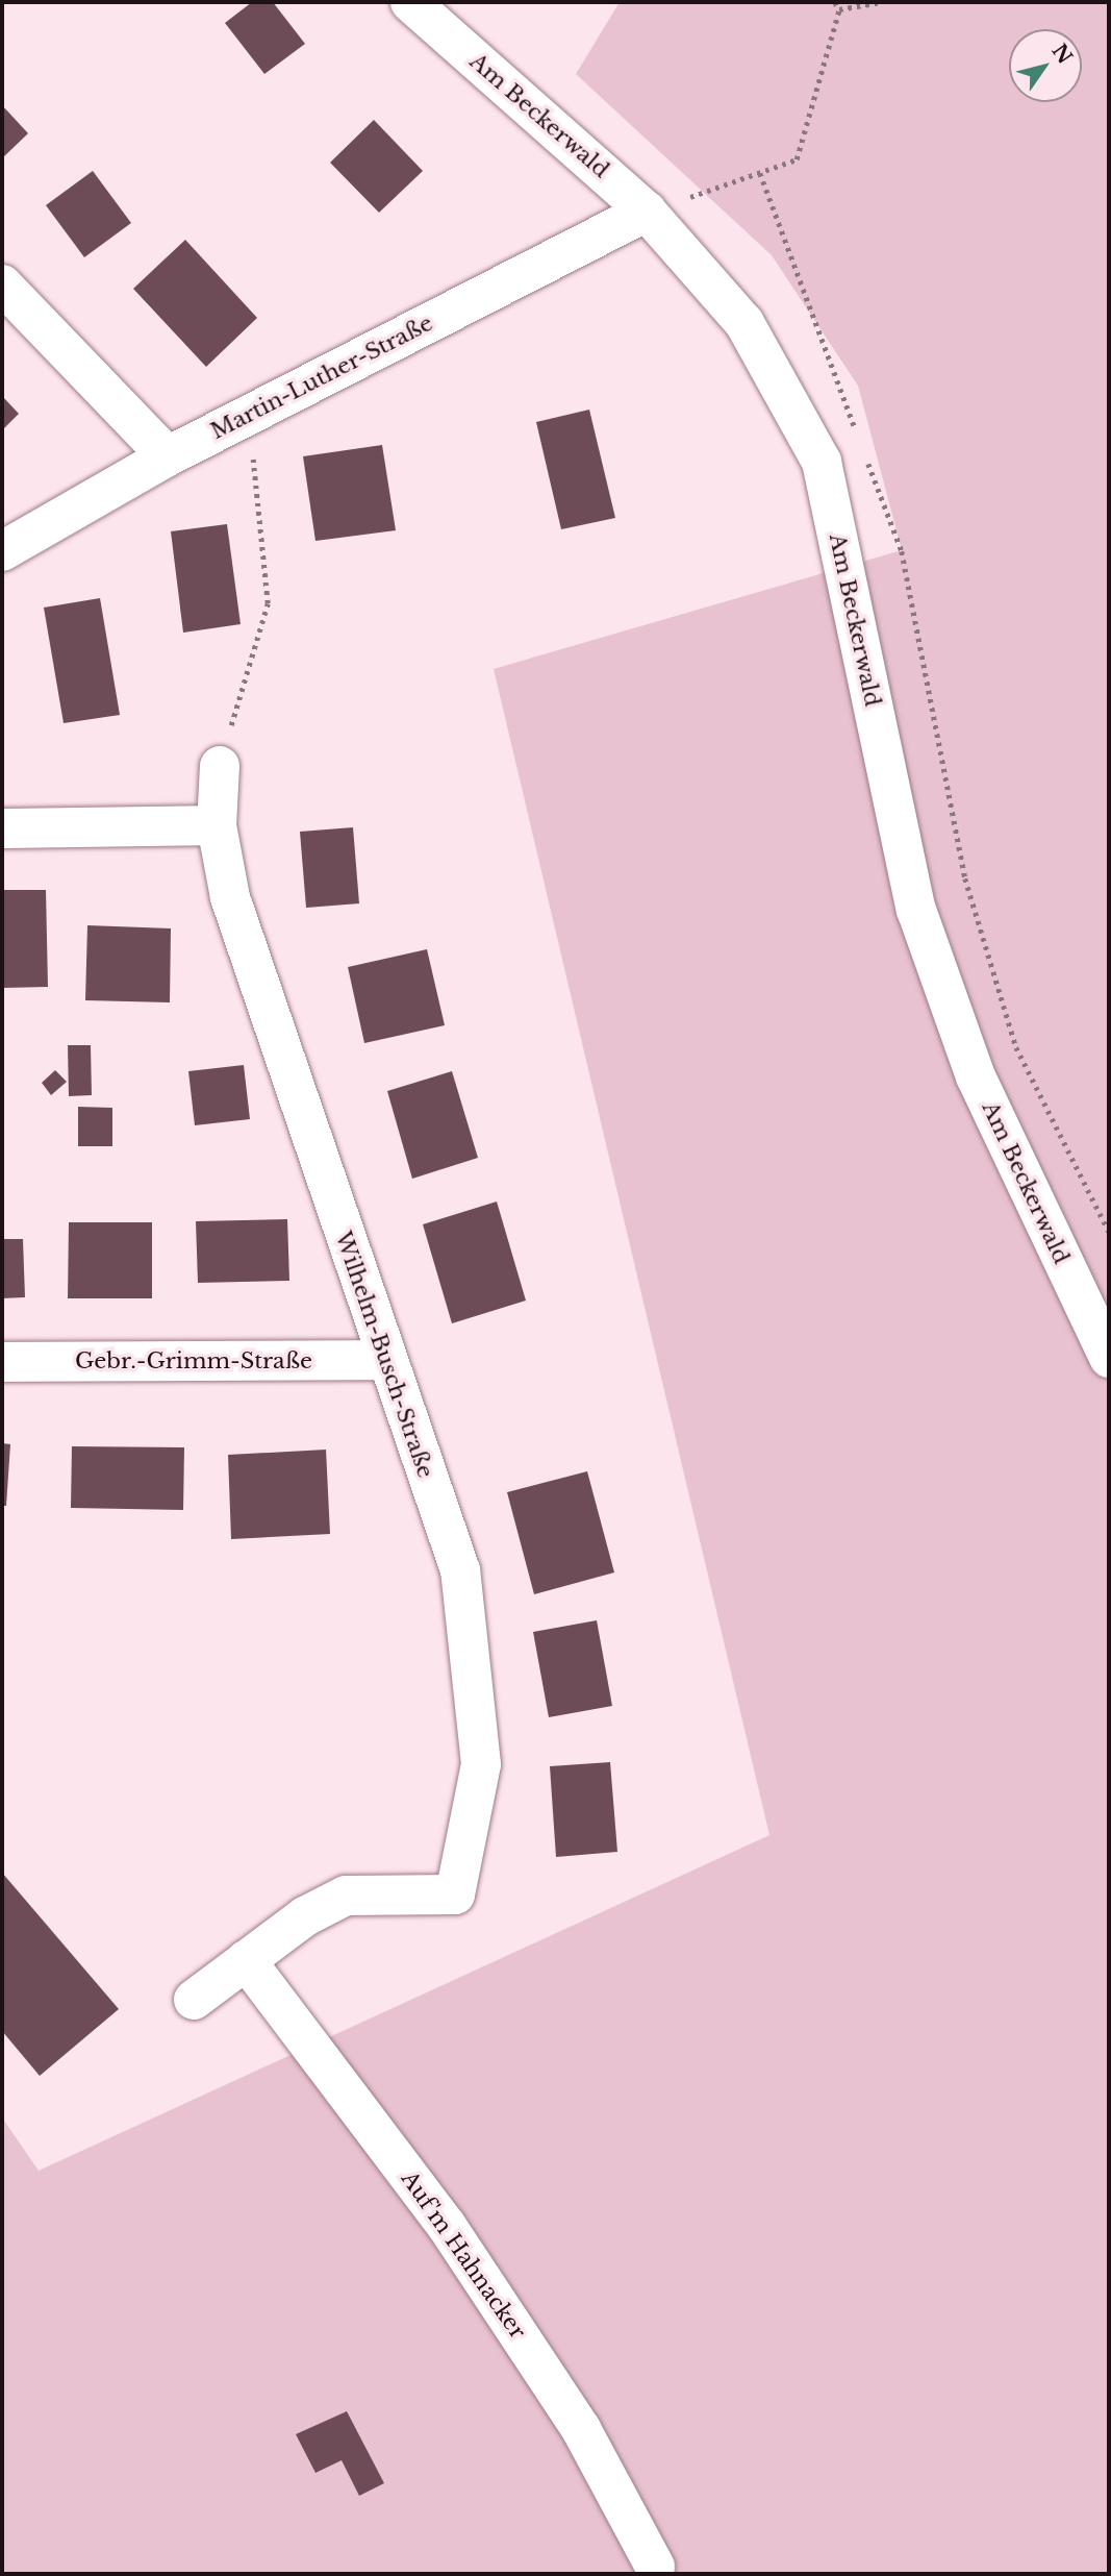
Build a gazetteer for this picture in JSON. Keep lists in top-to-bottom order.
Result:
{
  "streets": {
    "street": [
      "Am Beckerwald",
      "Martin-Luther-Straße",
      "Wilhelm-Busch-Straße",
      "Gebr.-Grimm-Straße",
      "Auf'm Hahnacker"
    ]
  },
  "crossings": [
    ["Am Beckerwald", "Martin-Luther-Straße"],
    ["Wilhelm-Busch-Straße", "Gebr.-Grimm-Straße"],
    ["Wilhelm-Busch-Straße", "Auf'm Hahnacker"]
  ],
  "north": "top right"
}
